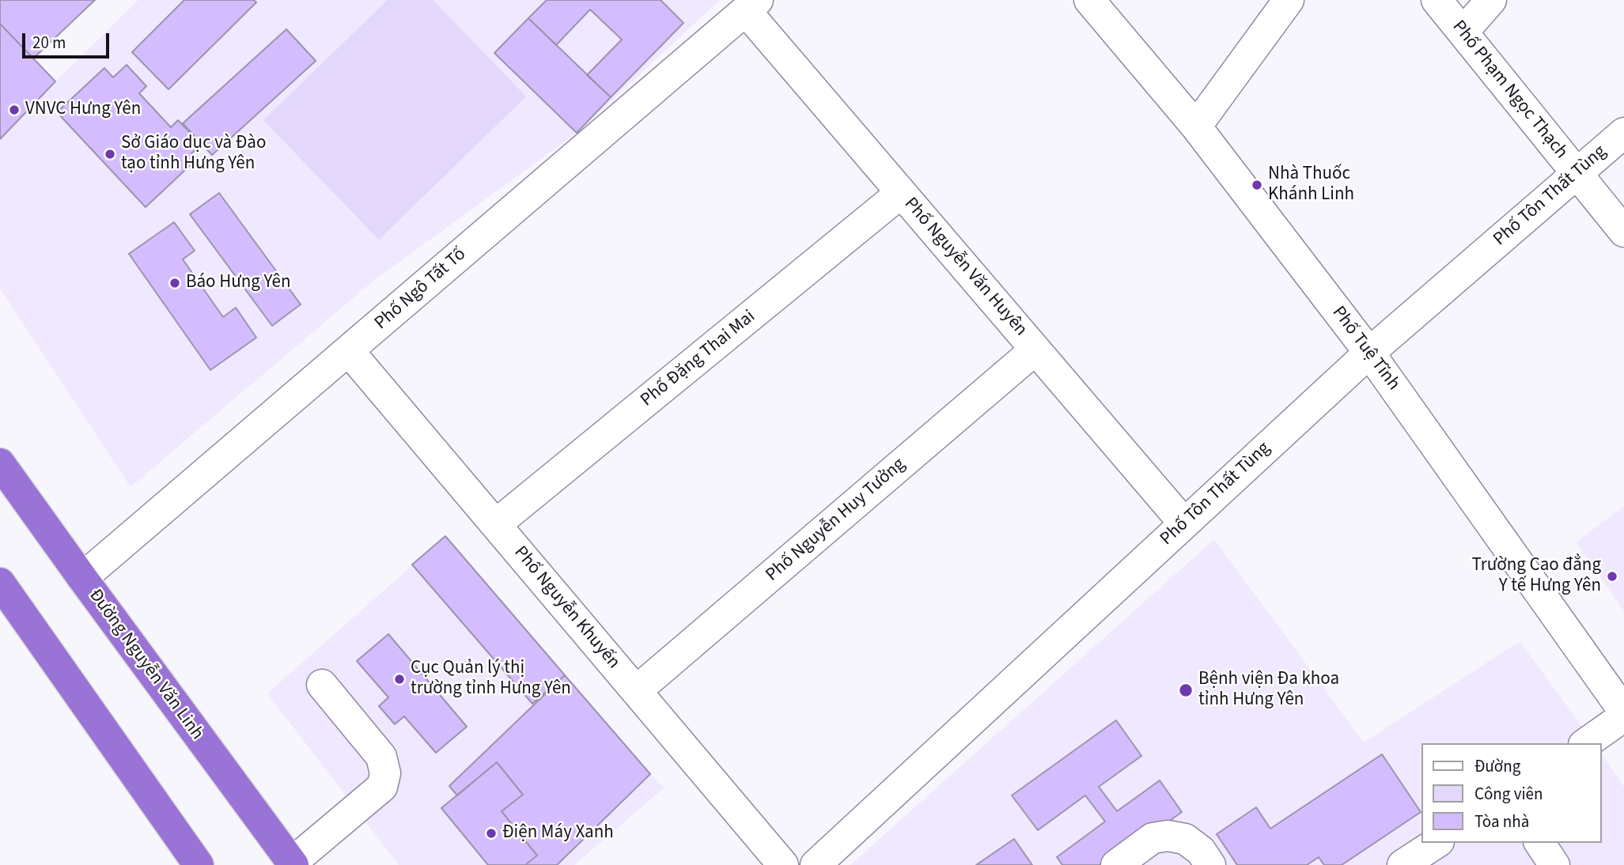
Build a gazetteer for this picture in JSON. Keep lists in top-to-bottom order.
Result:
{
  "streets": {
    "highway": ["Đường Nguyễn Văn Linh"],
    "street": [
      "Phố Phạm Ngọc Thạch",
      "Phố Tôn Thất Tùng",
      "Phố Nguyễn Văn Huyên",
      "Phố Ngô Tất Tố",
      "Phố Tuệ Tĩnh",
      "Phố Đặng Thai Mai",
      "Phố Nguyễn Huy Tưởng",
      "Phố Nguyễn Khuyến"
    ]
  },
  "crossings": [
    ["Phố Phạm Ngọc Thạch", "Phố Tôn Thất Tùng"],
    ["Phố Tôn Thất Tùng", "Phố Nguyễn Văn Huyên"],
    ["Phố Tôn Thất Tùng", "Phố Tuệ Tĩnh"],
    ["Phố Nguyễn Văn Huyên", "Phố Ngô Tất Tố"],
    ["Phố Nguyễn Văn Huyên", "Phố Đặng Thai Mai"],
    ["Phố Nguyễn Văn Huyên", "Phố Nguyễn Huy Tưởng"],
    ["Phố Ngô Tất Tố", "Phố Nguyễn Khuyến"],
    ["Phố Ngô Tất Tố", "Đường Nguyễn Văn Linh"],
    ["Phố Đặng Thai Mai", "Phố Nguyễn Khuyến"],
    ["Phố Nguyễn Huy Tưởng", "Phố Nguyễn Khuyến"]
  ],
  "places": [
    "VNVC Hưng Yên",
    "Sở Giáo dục và Đào tạo tỉnh Hưng Yên",
    "Nhà Thuốc Khánh Linh",
    "Báo Hưng Yên",
    "Trường Cao đẳng Y tế Hưng Yên",
    "Cục Quản lý thị trường tỉnh Hưng Yên",
    "Bệnh viện Đa khoa tỉnh Hưng Yên",
    "Điện Máy Xanh"
  ],
  "legend": ["Đường", "Công viên", "Tòa nhà"],
  "scale_bar": "20 m"
}
